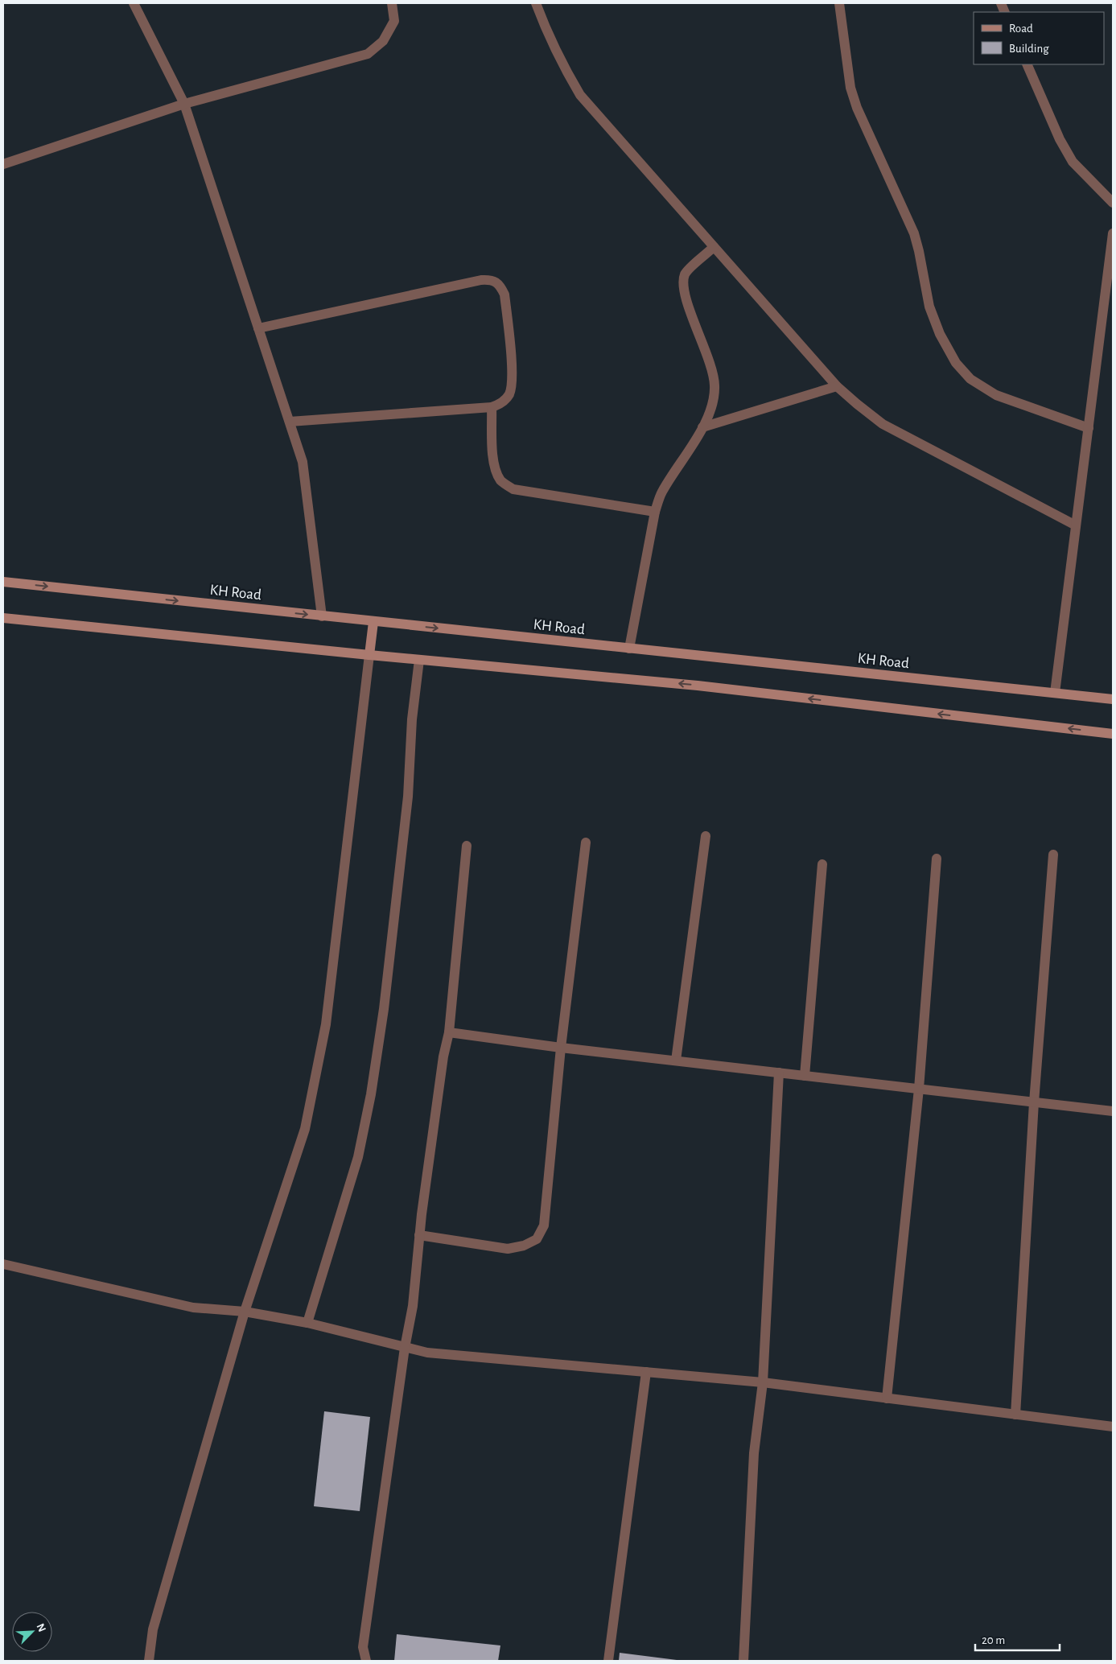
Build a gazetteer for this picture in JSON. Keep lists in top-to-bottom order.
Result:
{
  "streets": {
    "main road": ["KH Road"]
  },
  "legend": ["Road", "Building"],
  "scale_bar": "20 m",
  "north": "top right"
}
